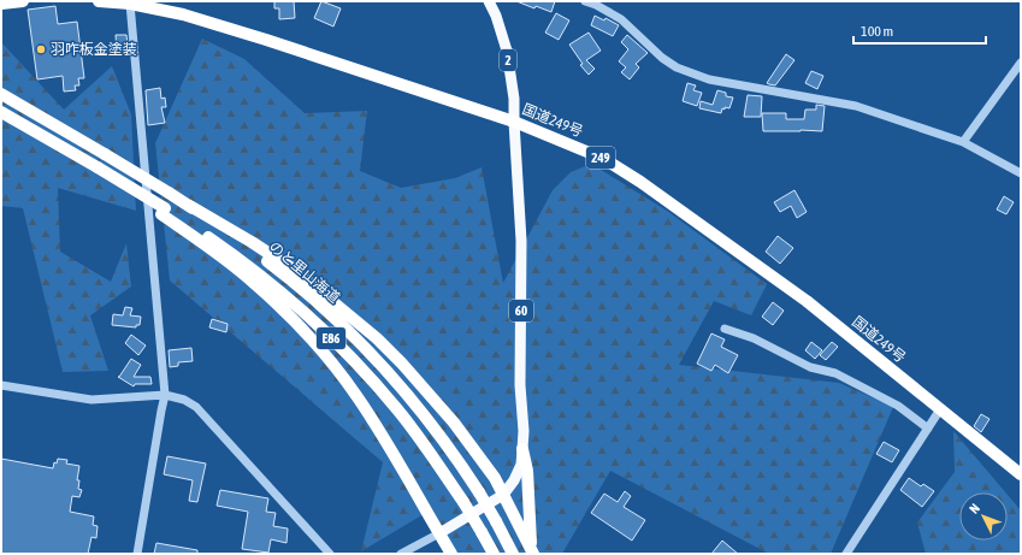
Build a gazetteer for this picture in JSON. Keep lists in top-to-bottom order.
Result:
{
  "streets": {
    "highway": [
      "国道249号",
      "249",
      "のと里山海道",
      "E86"
    ],
    "main road": ["2", "60"]
  },
  "crossings": [
    ["2", "国道249号"],
    ["2", "60"],
    ["国道249号", "60"]
  ],
  "places": ["羽咋板金塗装"],
  "scale_bar": "100 m",
  "north": "top left"
}
